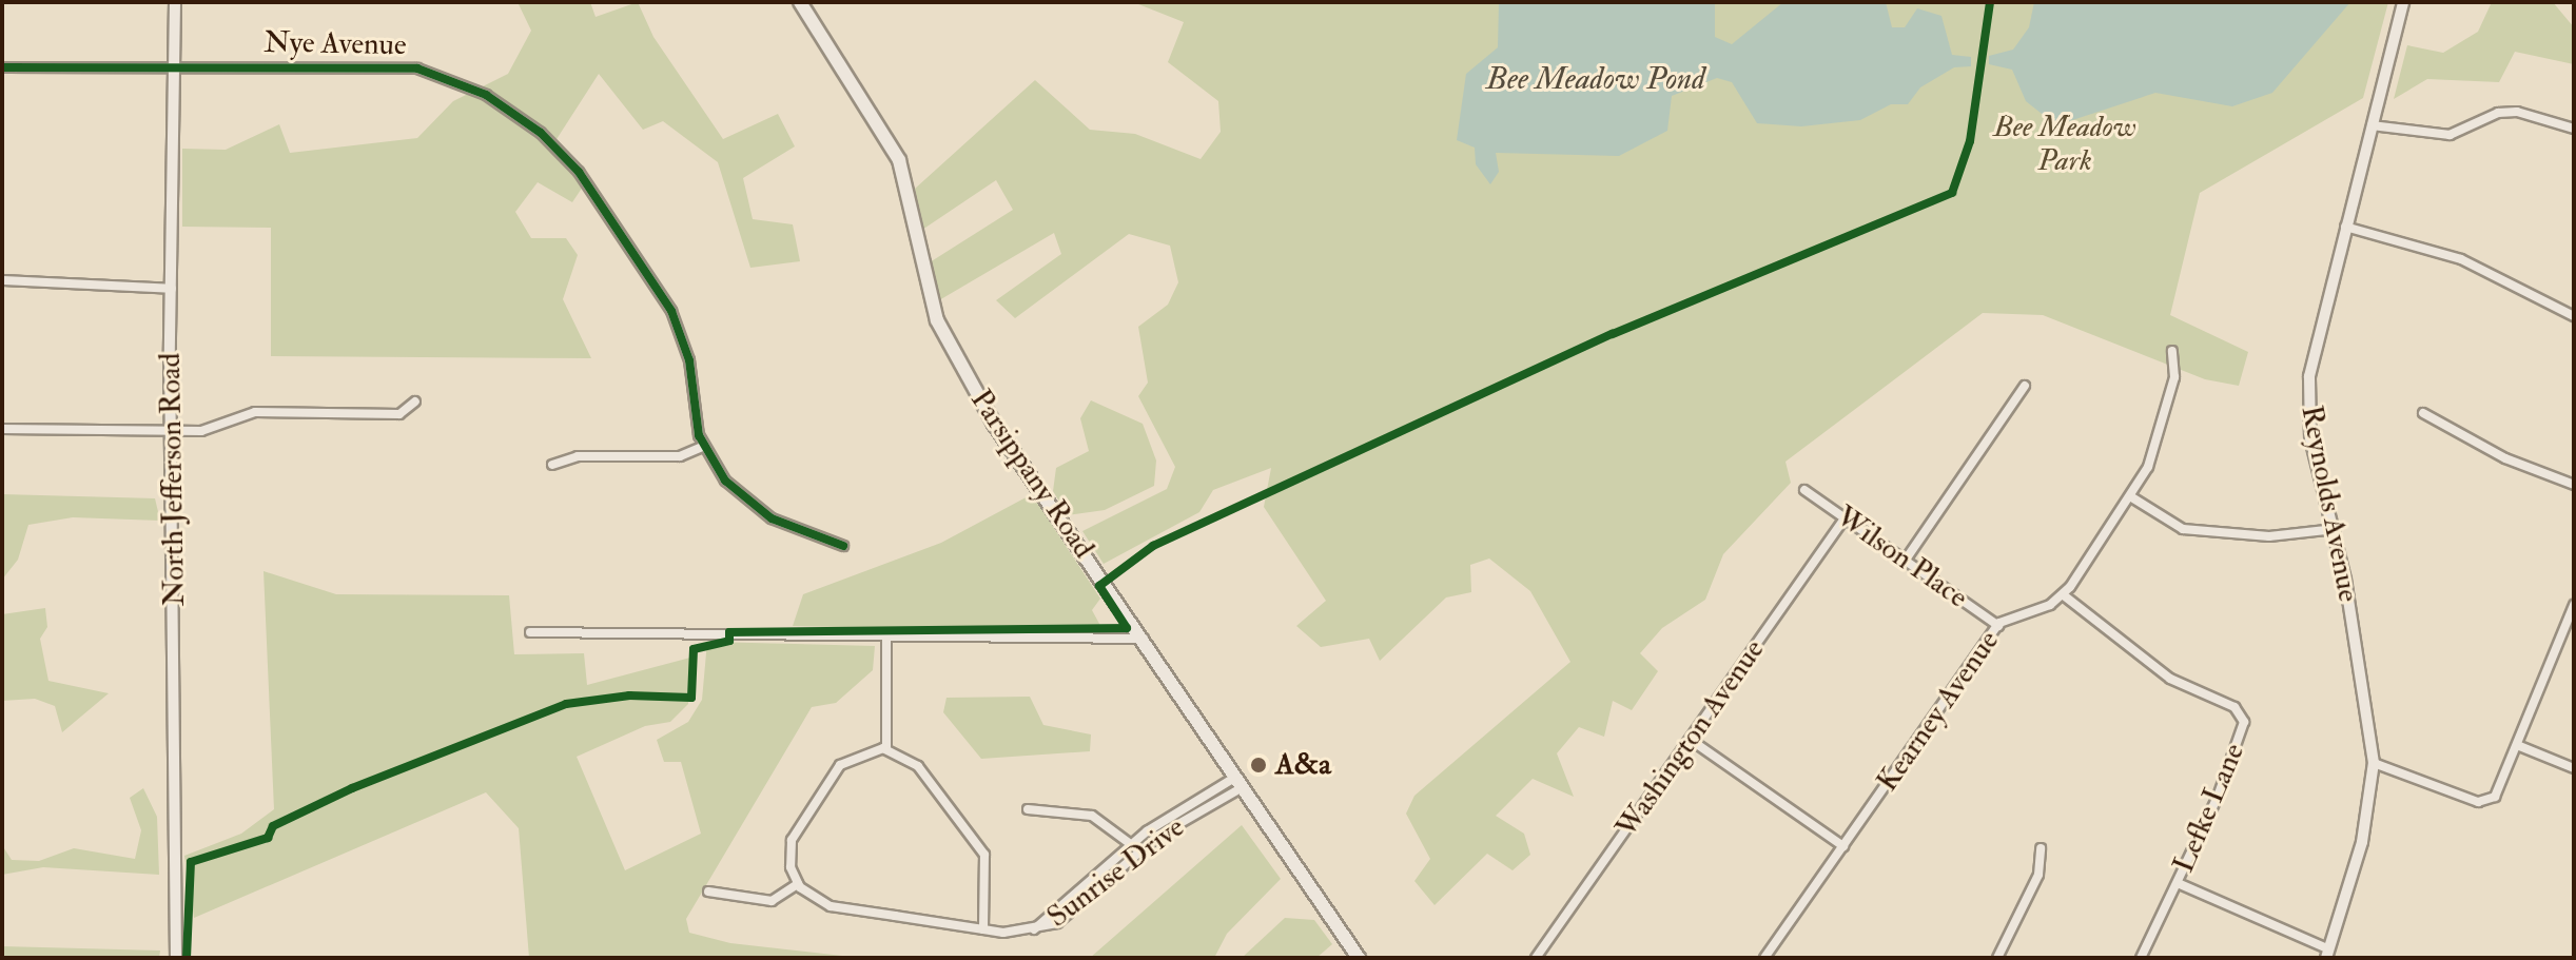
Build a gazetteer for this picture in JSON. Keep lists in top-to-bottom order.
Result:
{
  "streets": {
    "main road": ["Parsippany Road"],
    "street": [
      "Nye Avenue",
      "North Jefferson Road",
      "Reynolds Avenue",
      "Wilson Place",
      "Kearney Avenue",
      "Washington Avenue",
      "Lefke Lane",
      "Sunrise Drive"
    ]
  },
  "crossings": [
    ["Nye Avenue", "North Jefferson Road"],
    ["Parsippany Road", "Sunrise Drive"],
    ["Wilson Place", "Kearney Avenue"],
    ["Wilson Place", "Washington Avenue"],
    ["Kearney Avenue", "Lefke Lane"]
  ],
  "water": ["Bee Meadow Pond"],
  "parks": ["Bee Meadow Park"],
  "places": ["A&a"]
}
